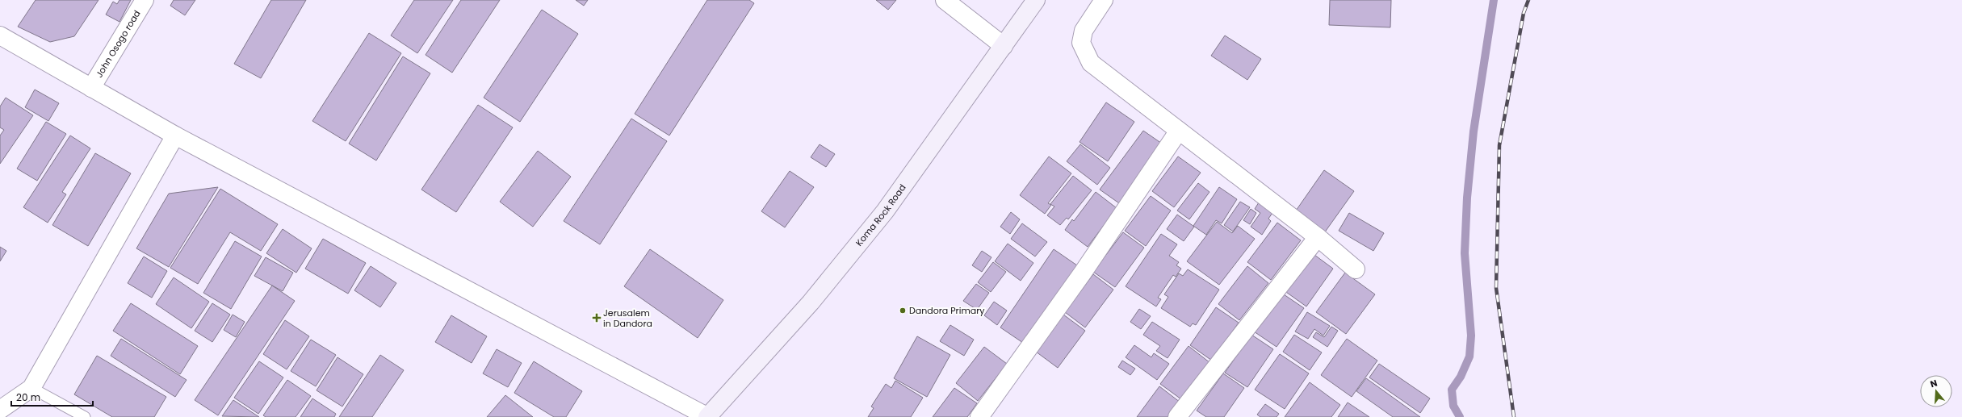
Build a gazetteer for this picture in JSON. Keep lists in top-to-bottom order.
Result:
{
  "streets": {
    "main road": ["Koma Rock Road"],
    "street": ["John Osogo road"]
  },
  "places": {
    "other": ["Dandora Primary"],
    "health": ["Jerusalem in Dandora"]
  },
  "scale_bar": "20 m",
  "north": "top"
}
